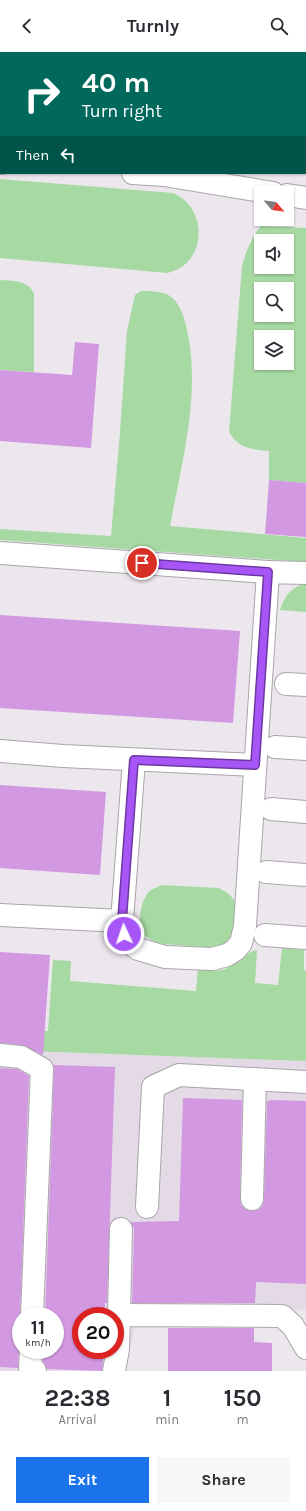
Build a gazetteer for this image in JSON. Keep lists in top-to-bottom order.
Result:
{
  "north": "bottom right",
  "page": {
    "header": "Turnly",
    "turn": ["40 m", "Turn right"],
    "then": "Then",
    "speed": "11 km/h",
    "limit": "20",
    "eta": [
      "22:38",
      "Arrival",
      "1",
      "min",
      "150",
      "m"
    ],
    "buttons": ["Exit", "Share"]
  }
}
